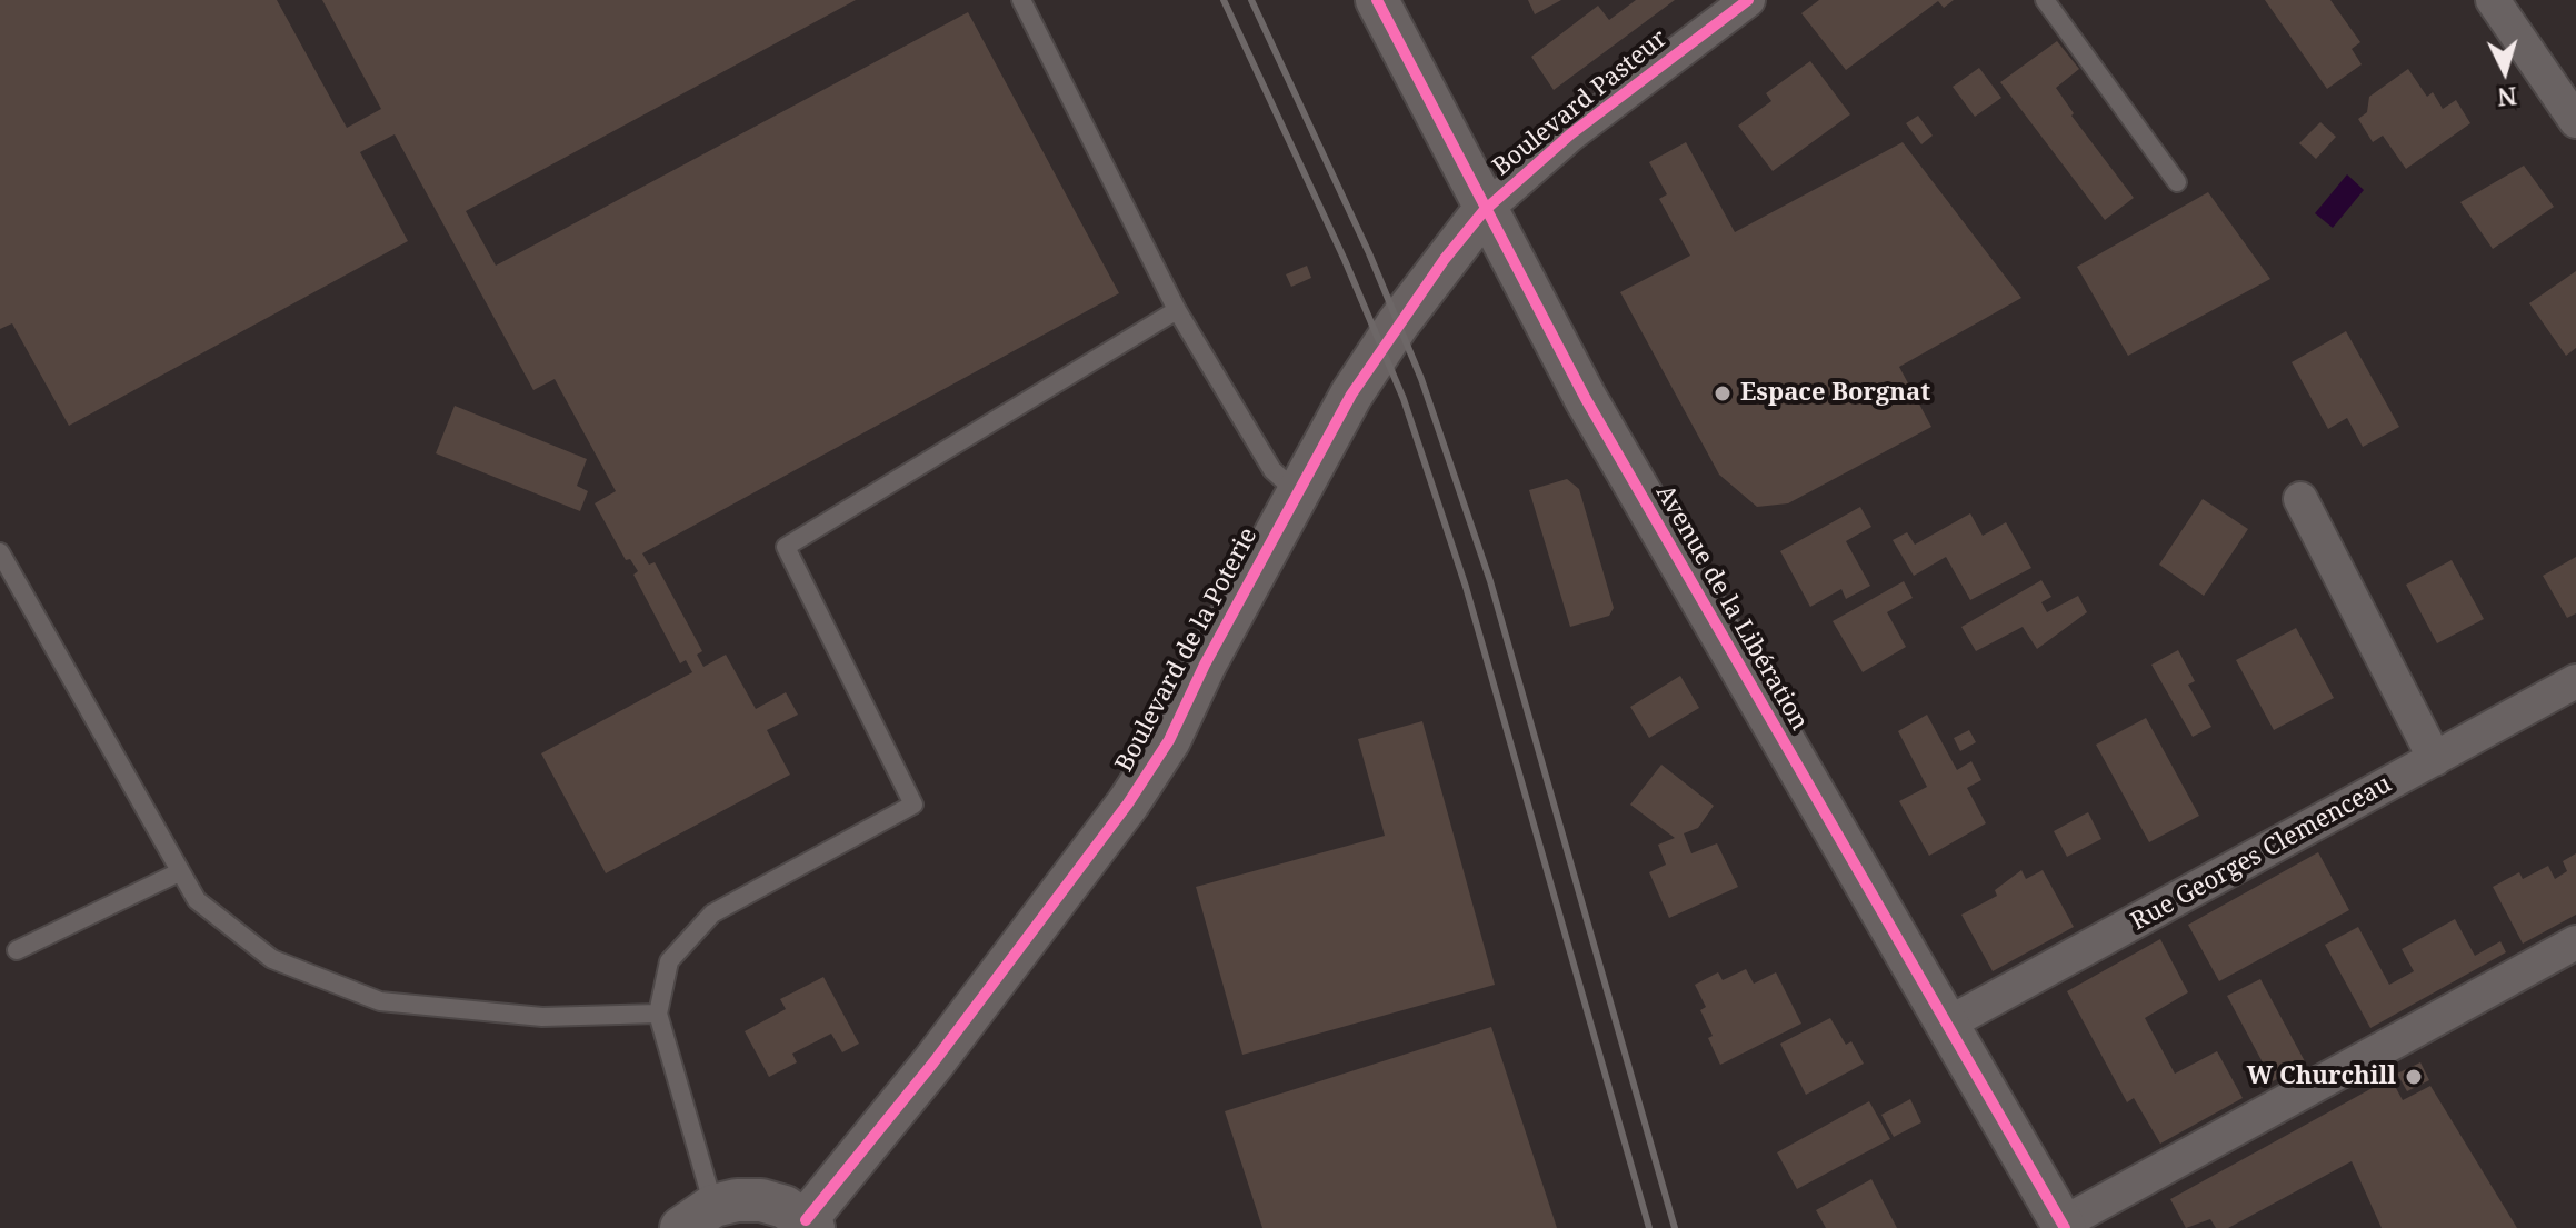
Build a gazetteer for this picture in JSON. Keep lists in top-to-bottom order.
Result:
{
  "streets": {
    "street": [
      "Boulevard Pasteur",
      "Avenue de la Libération",
      "Boulevard de la Poterie",
      "Rue Georges Clemenceau"
    ]
  },
  "crossings": [
    ["Boulevard Pasteur", "Avenue de la Libération"],
    ["Boulevard Pasteur", "Boulevard de la Poterie"],
    ["Avenue de la Libération", "Boulevard de la Poterie"],
    ["Avenue de la Libération", "Rue Georges Clemenceau"]
  ],
  "places": ["Espace Borgnat", "W Churchill"],
  "north": "bottom"
}
